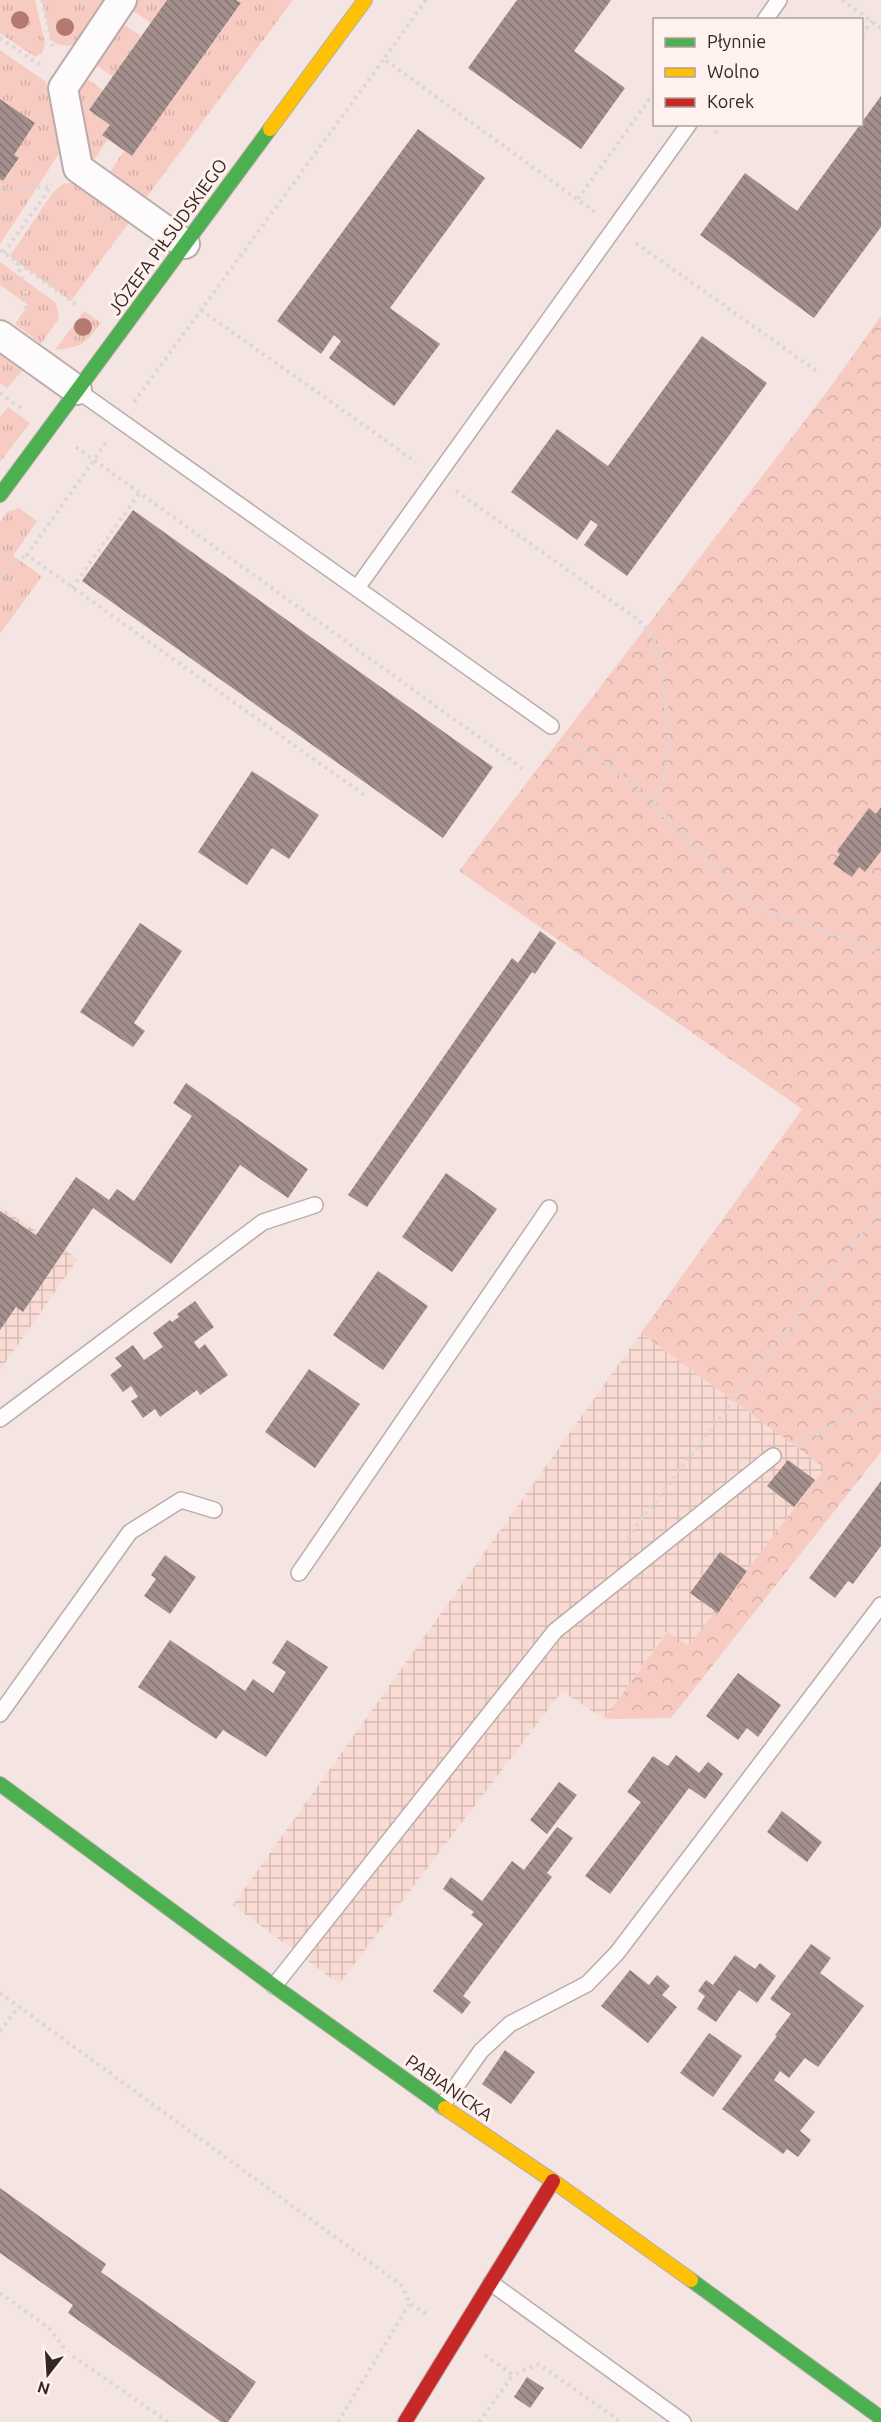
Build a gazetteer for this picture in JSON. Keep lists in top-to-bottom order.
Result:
{
  "streets": {
    "street": ["JÓZEFA PIŁSUDSKIEGO", "PABIANICKA"]
  },
  "legend": ["Płynnie", "Wolno", "Korek"],
  "north": "bottom"
}
